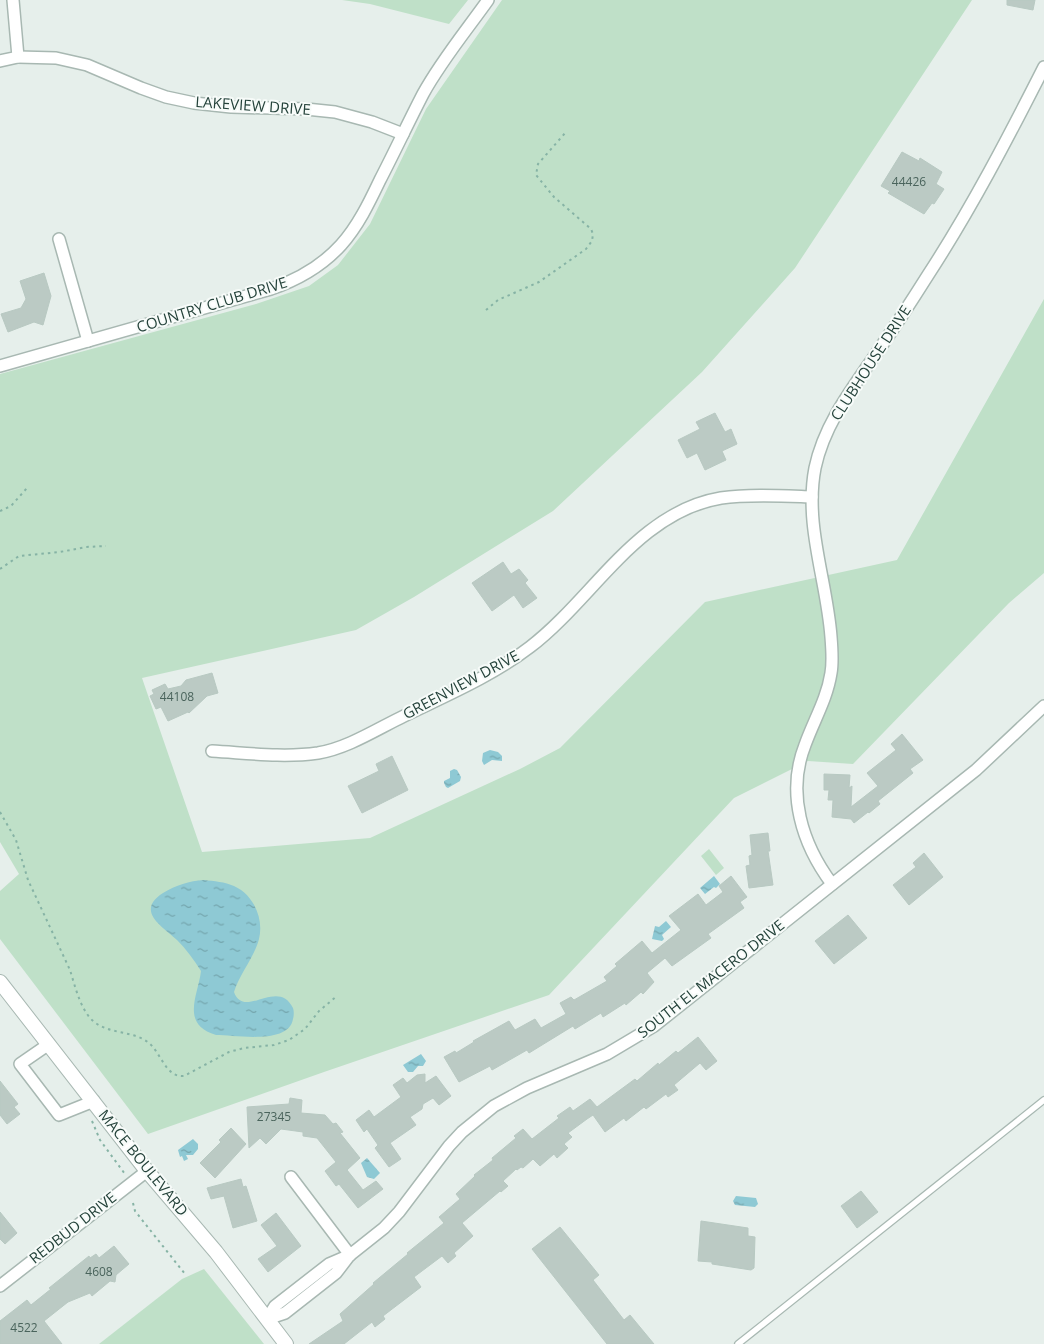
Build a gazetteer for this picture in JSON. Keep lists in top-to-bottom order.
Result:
{
  "streets": {
    "street": [
      "LAKEVIEW DRIVE",
      "COUNTRY CLUB DRIVE",
      "CLUBHOUSE DRIVE",
      "GREENVIEW DRIVE",
      "SOUTH EL MACERO DRIVE",
      "MACE BOULEVARD",
      "REDBUD DRIVE"
    ]
  },
  "crossings": [
    ["LAKEVIEW DRIVE", "COUNTRY CLUB DRIVE"],
    ["CLUBHOUSE DRIVE", "GREENVIEW DRIVE"],
    ["CLUBHOUSE DRIVE", "SOUTH EL MACERO DRIVE"],
    ["SOUTH EL MACERO DRIVE", "MACE BOULEVARD"],
    ["MACE BOULEVARD", "REDBUD DRIVE"]
  ],
  "house_numbers": [
    "44426",
    "44108",
    "27345",
    "4608",
    "4522"
  ]
}
